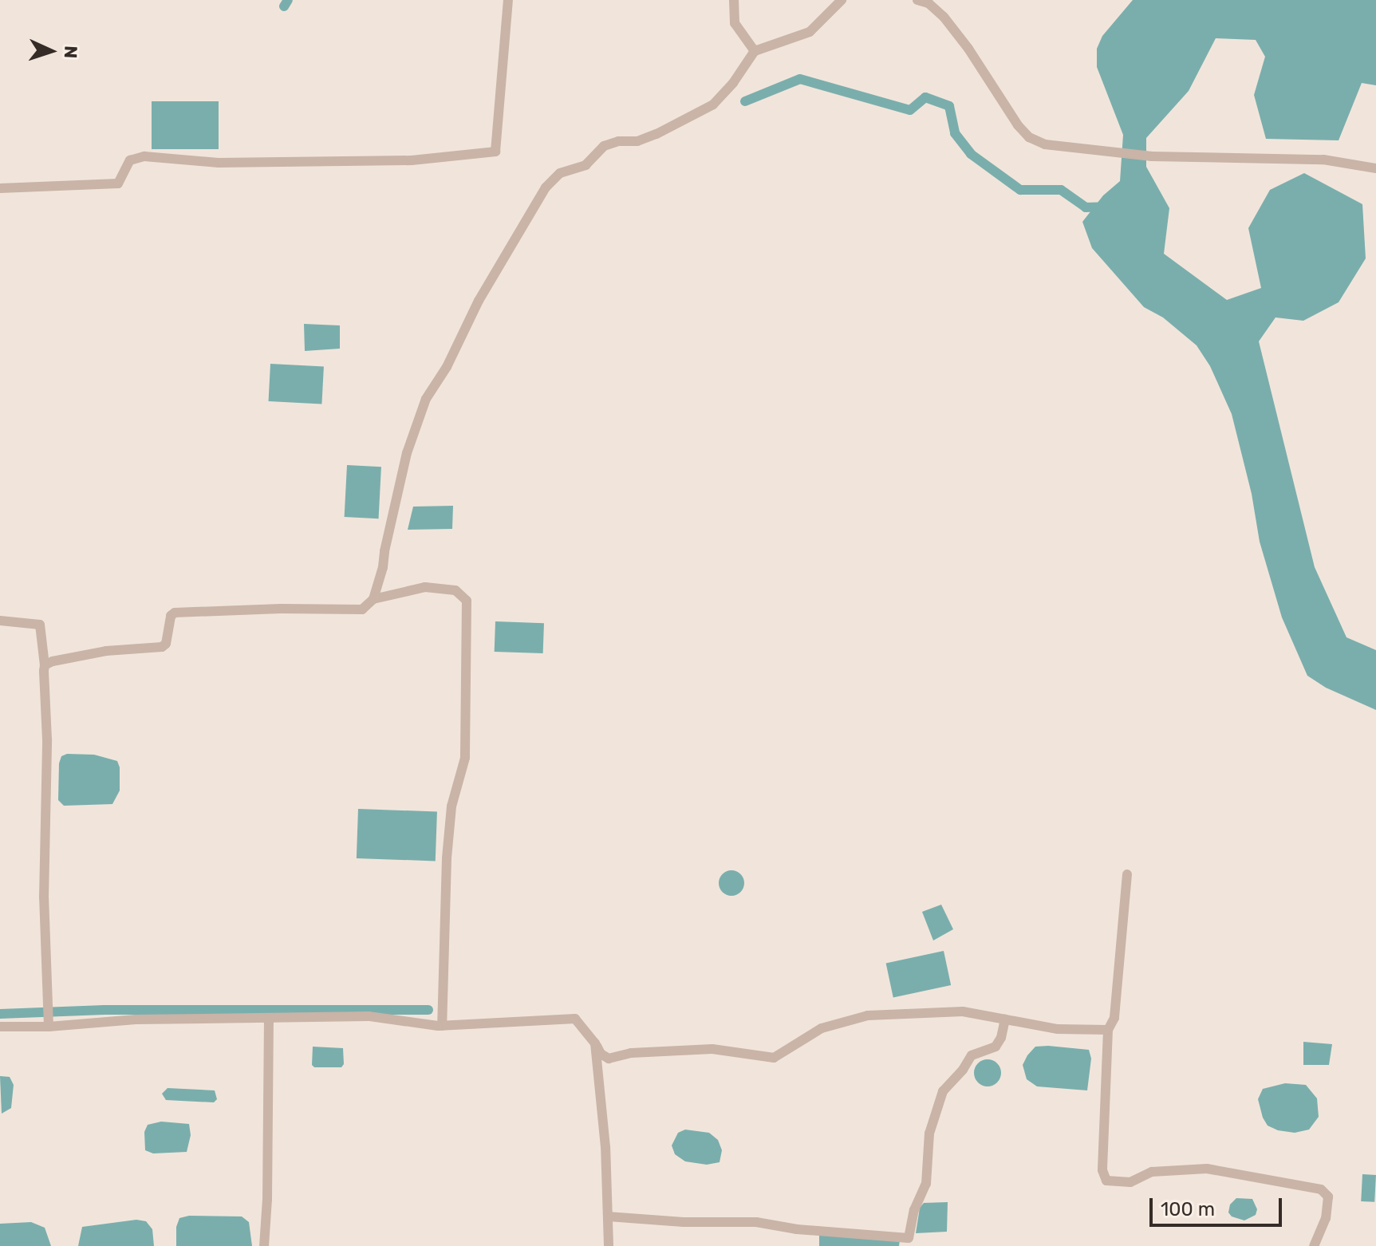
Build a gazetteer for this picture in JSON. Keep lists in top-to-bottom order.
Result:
{
  "scale_bar": "100 m",
  "north": "right"
}
